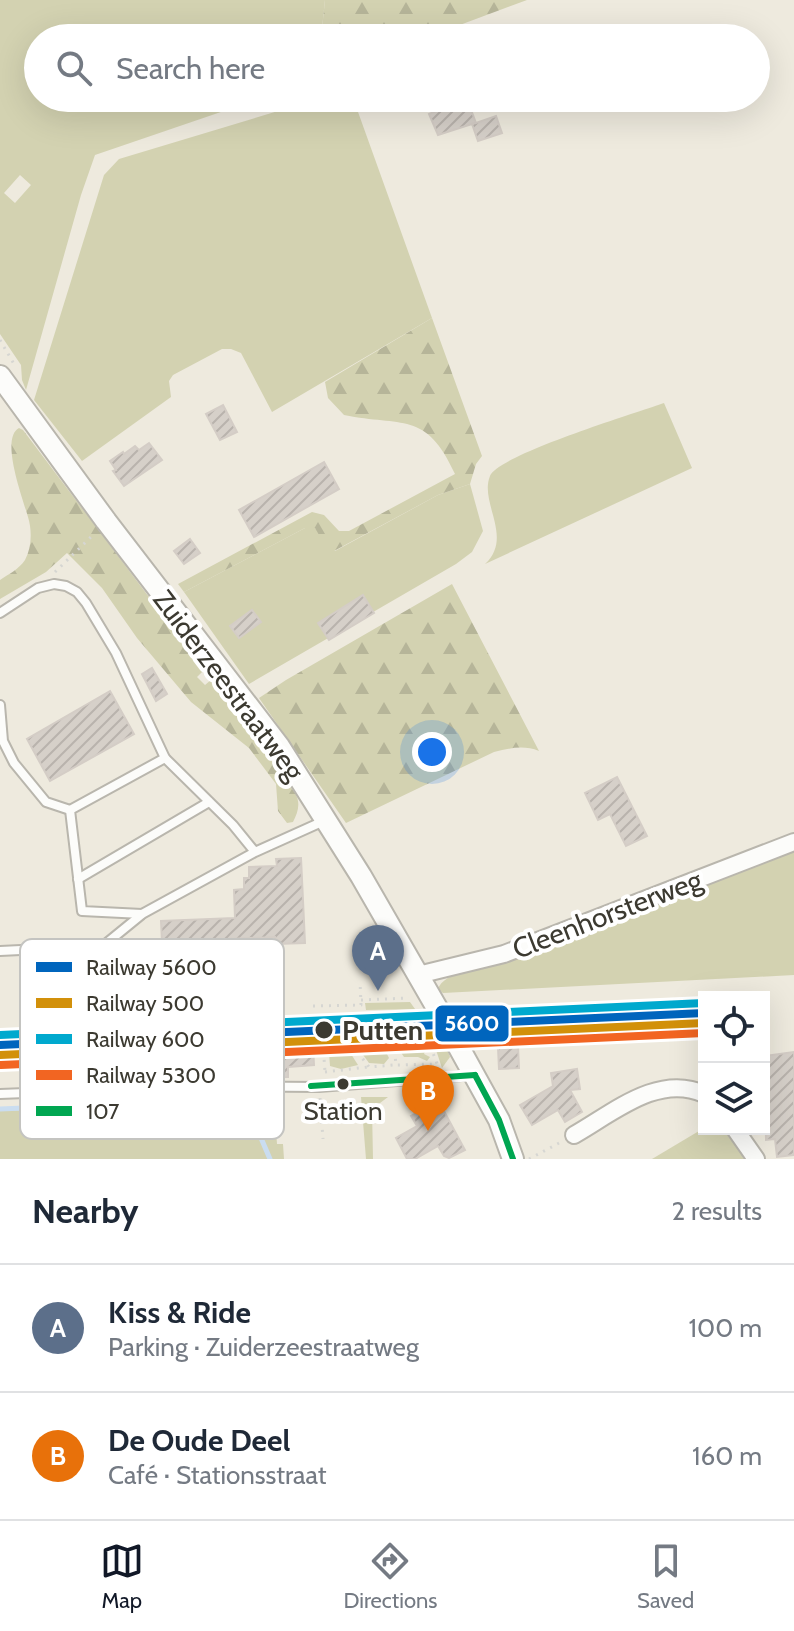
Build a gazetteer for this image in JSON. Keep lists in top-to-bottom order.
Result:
{
  "streets": {
    "street": ["Zuiderzeestraatweg", "Cleenhorsterweg"]
  },
  "crossings": [
    ["Zuiderzeestraatweg", "Cleenhorsterweg"]
  ],
  "places": ["Putten", "Station"],
  "lines": [
    "rail line 600",
    "rail line 5600",
    "rail line 500",
    "rail line 5300",
    "transit line 107"
  ],
  "legend": [
    "Railway 5600",
    "Railway 500",
    "Railway 600",
    "Railway 5300",
    "107"
  ],
  "page": {
    "search": "Search here",
    "pins": ["A", "B"],
    "heading": ["Nearby", "2 results"],
    "list": [
      {
        "mark": "A",
        "name": "Kiss & Ride",
        "note": "Parking · Zuiderzeestraatweg",
        "value": "100 m"
      },
      {
        "mark": "B",
        "name": "De Oude Deel",
        "note": "Café · Stationsstraat",
        "value": "160 m"
      }
    ],
    "nav": ["Map", "Directions", "Saved"]
  }
}
